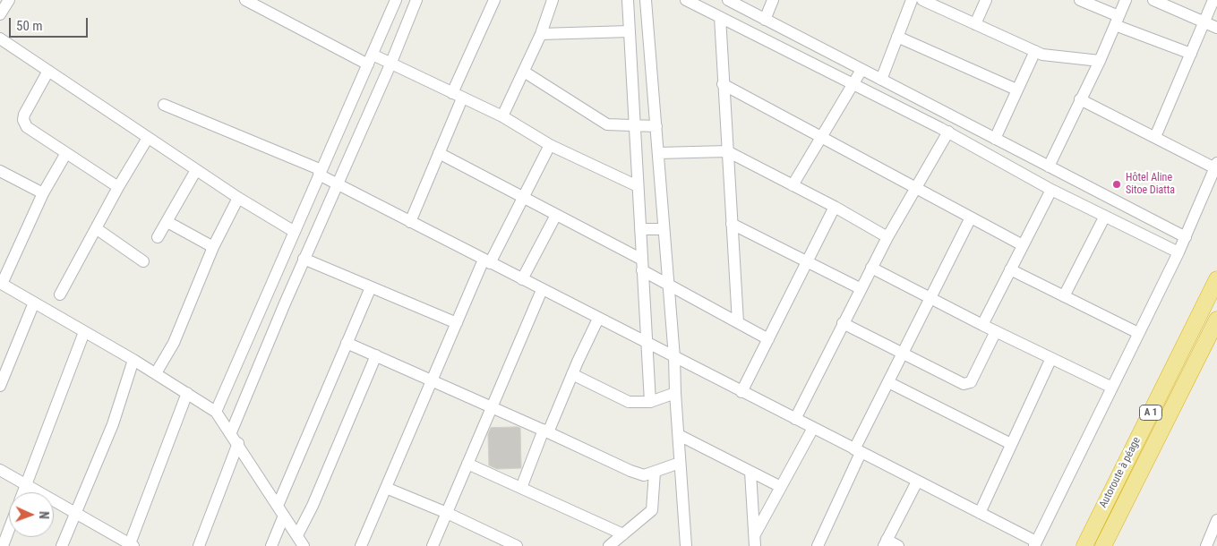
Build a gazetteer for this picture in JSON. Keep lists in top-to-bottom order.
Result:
{
  "streets": {
    "highway": ["A 1", "Autoroute à péage"]
  },
  "places": ["Hôtel Aline Sitoe Diatta"],
  "scale_bar": "50 m",
  "north": "right"
}
